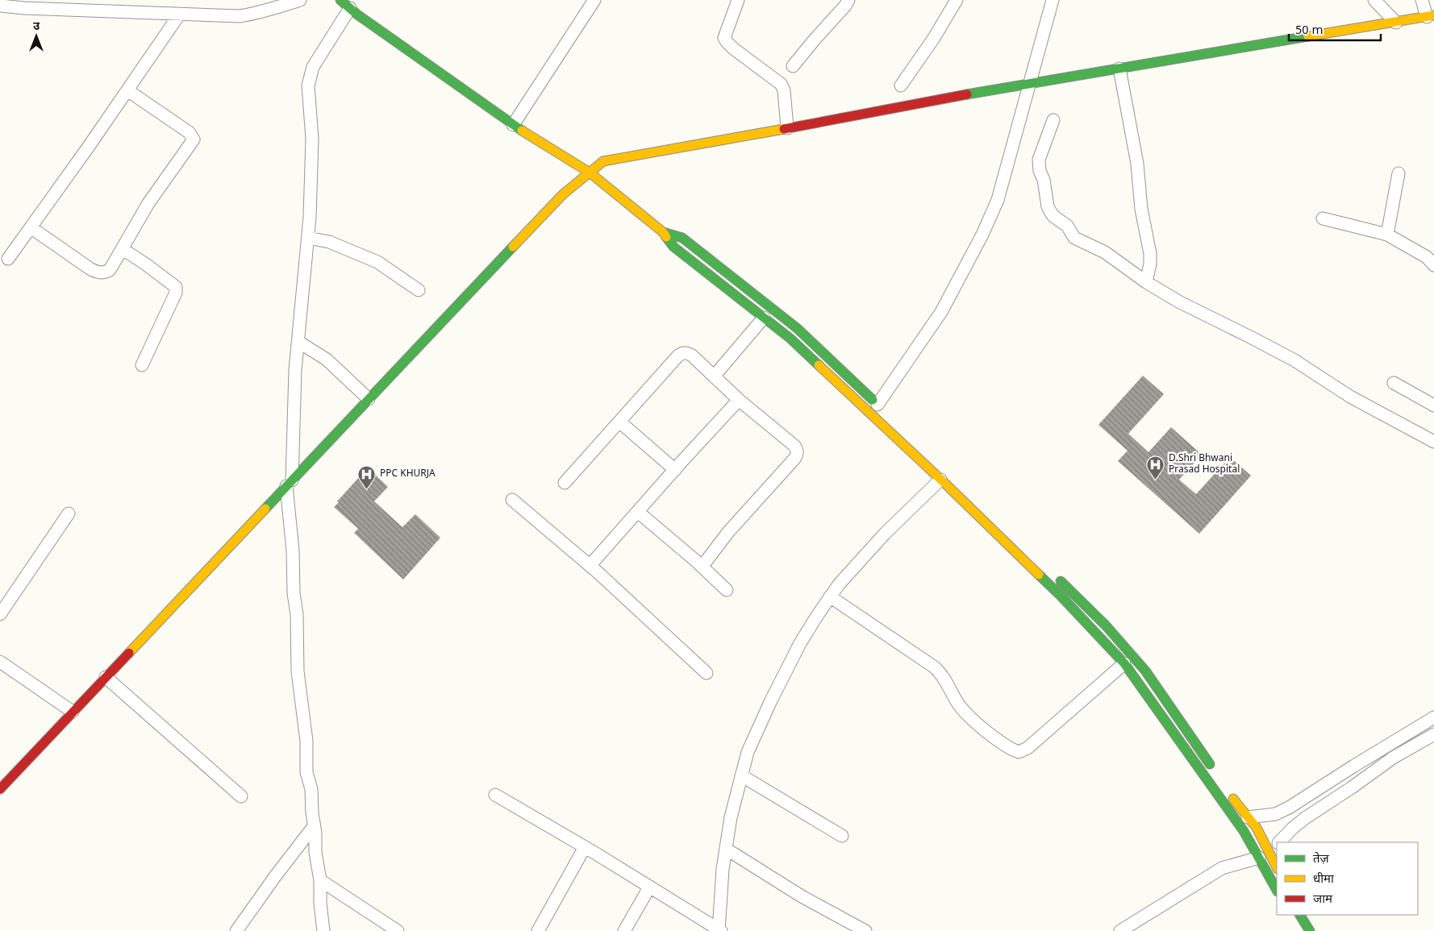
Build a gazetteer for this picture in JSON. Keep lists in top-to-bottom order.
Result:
{
  "places": {
    "hospital": ["D.Shri Bhwani Prasad Hospital", "PPC KHURJA"]
  },
  "legend": ["तेज़", "धीमा", "जाम"],
  "scale_bar": "50 m",
  "north": "top"
}
